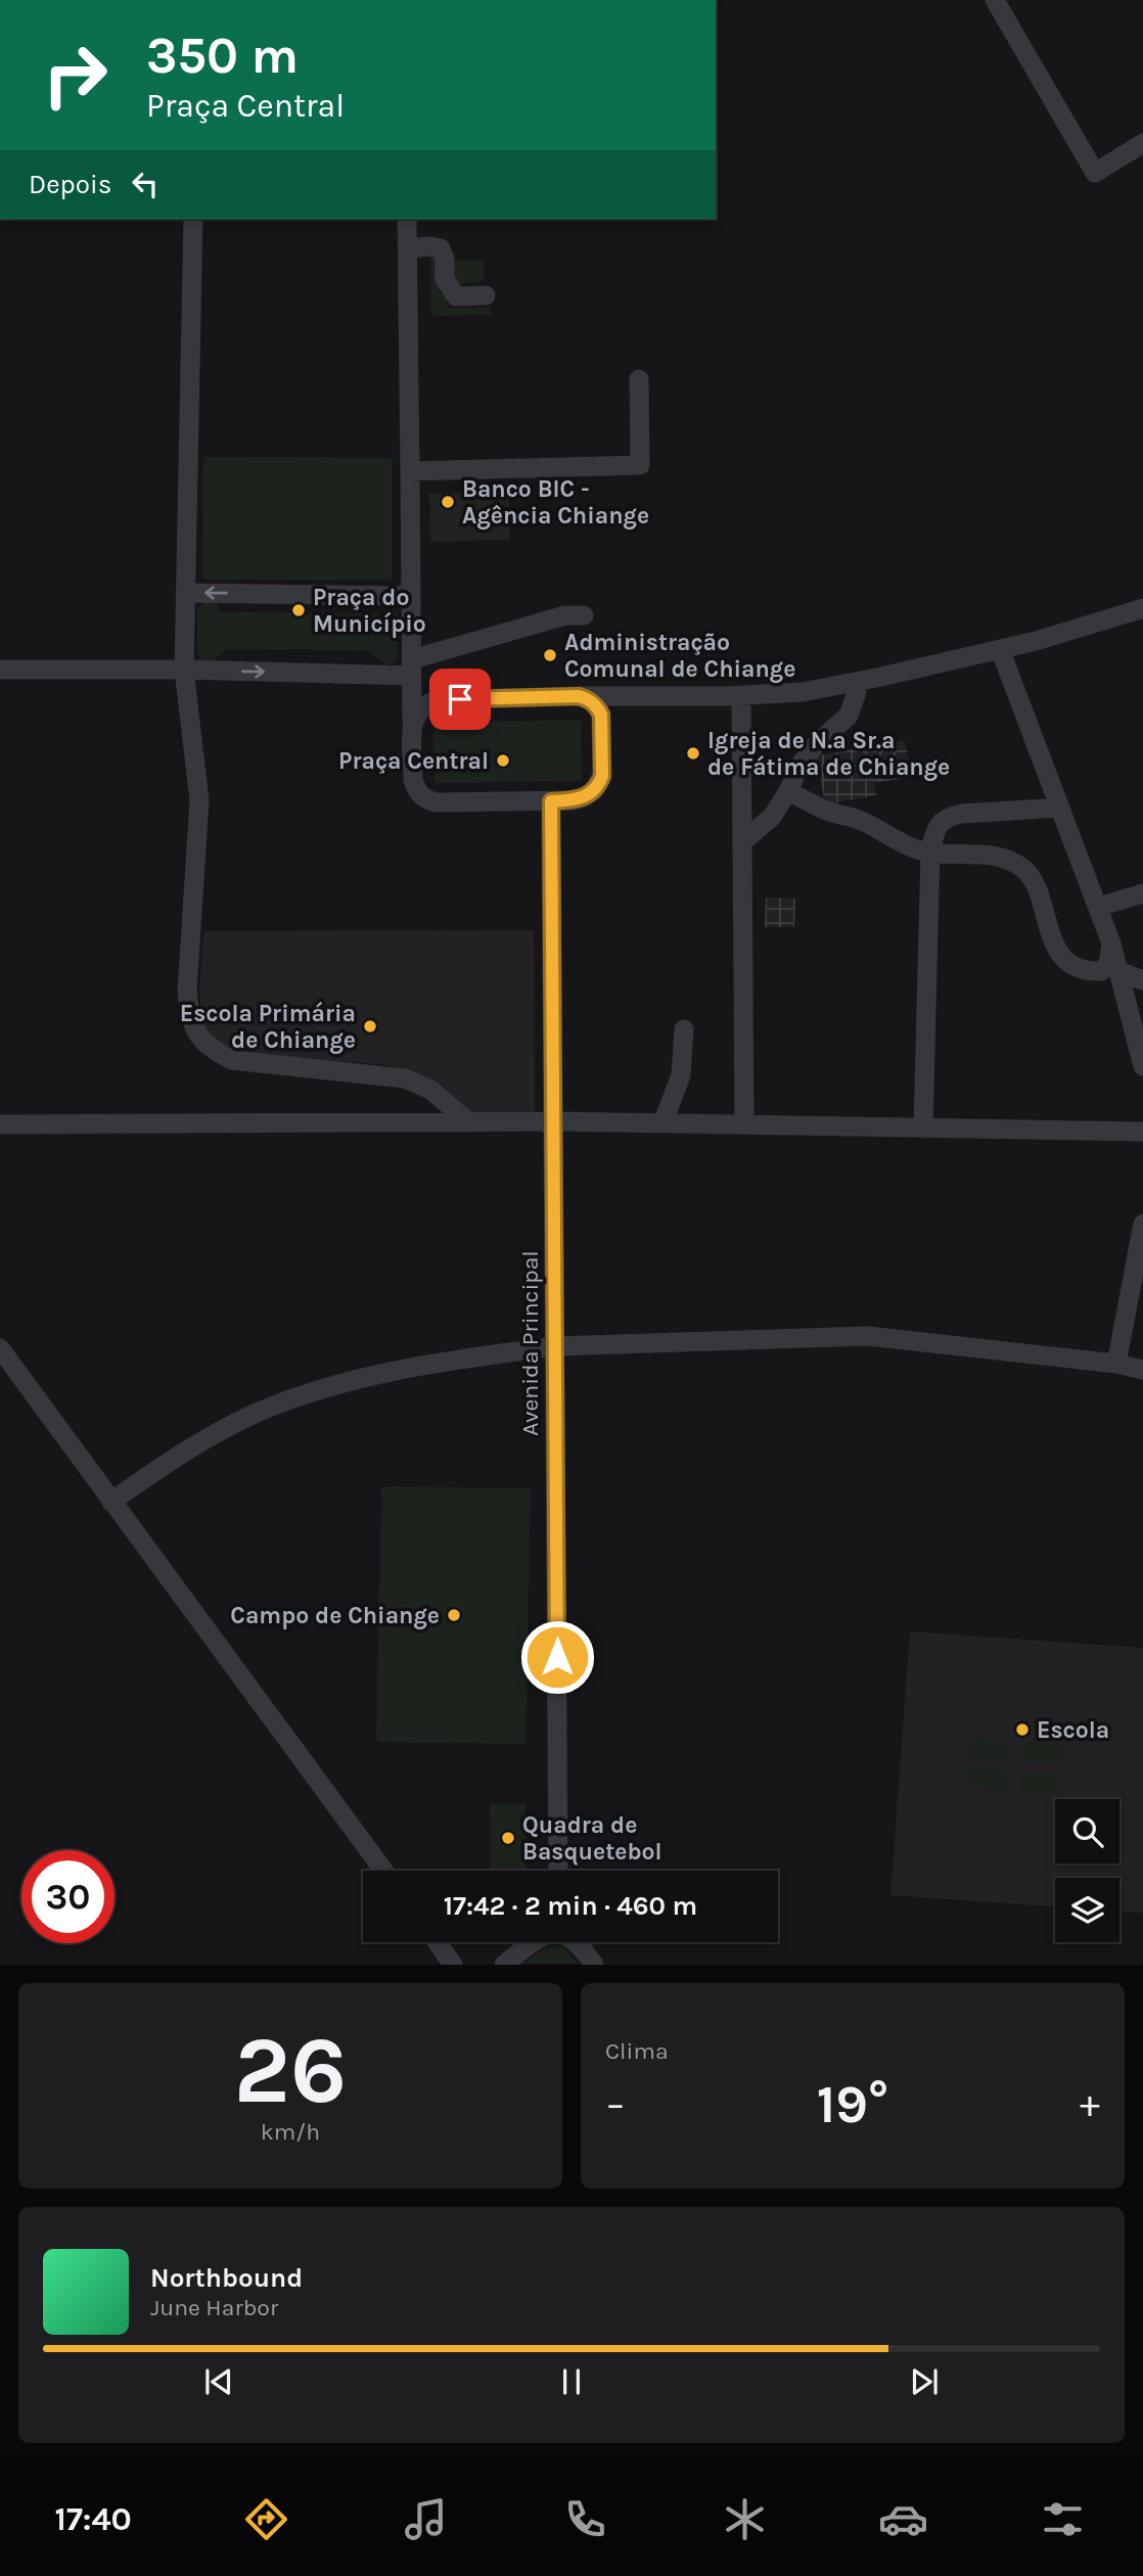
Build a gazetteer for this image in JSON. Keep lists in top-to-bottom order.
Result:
{
  "streets": {
    "street": ["Avenida Principal"]
  },
  "places": [
    "Banco BIC - Agência Chiange",
    "Praça do Município",
    "Administração Comunal de Chiange",
    "Igreja de N.ª Sr.ª de Fátima de Chiange",
    "Praça Central",
    "Escola Primária de Chiange",
    "Campo de Chiange",
    "Escola",
    "Quadra de Basquetebol"
  ],
  "page": {
    "turn": ["350 m", "Praça Central"],
    "then": "Depois",
    "limit": "30",
    "trip": "17:42 · 2 min · 460 m",
    "tile": [
      ["26", "km/h"],
      "Clima"
    ],
    "heat": ["−", "19°", "+"],
    "song": ["Northbound", "June Harbor"],
    "tabs": "17:40"
  }
}
